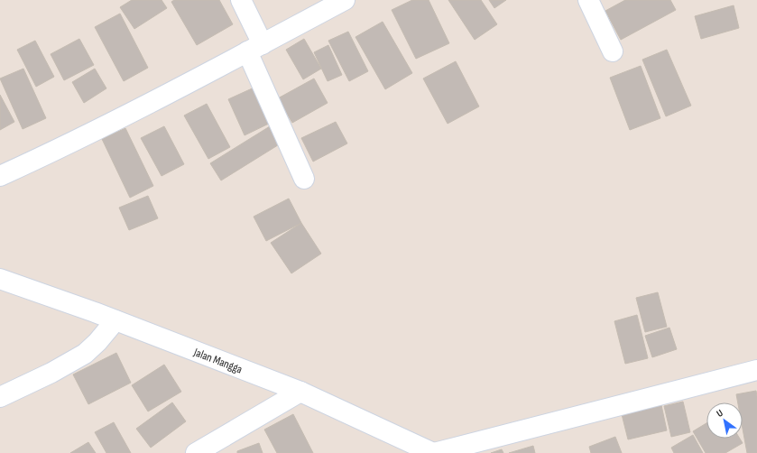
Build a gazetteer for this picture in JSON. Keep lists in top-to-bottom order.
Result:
{
  "streets": {
    "street": ["Jalan Mangga"]
  },
  "north": "top left"
}
